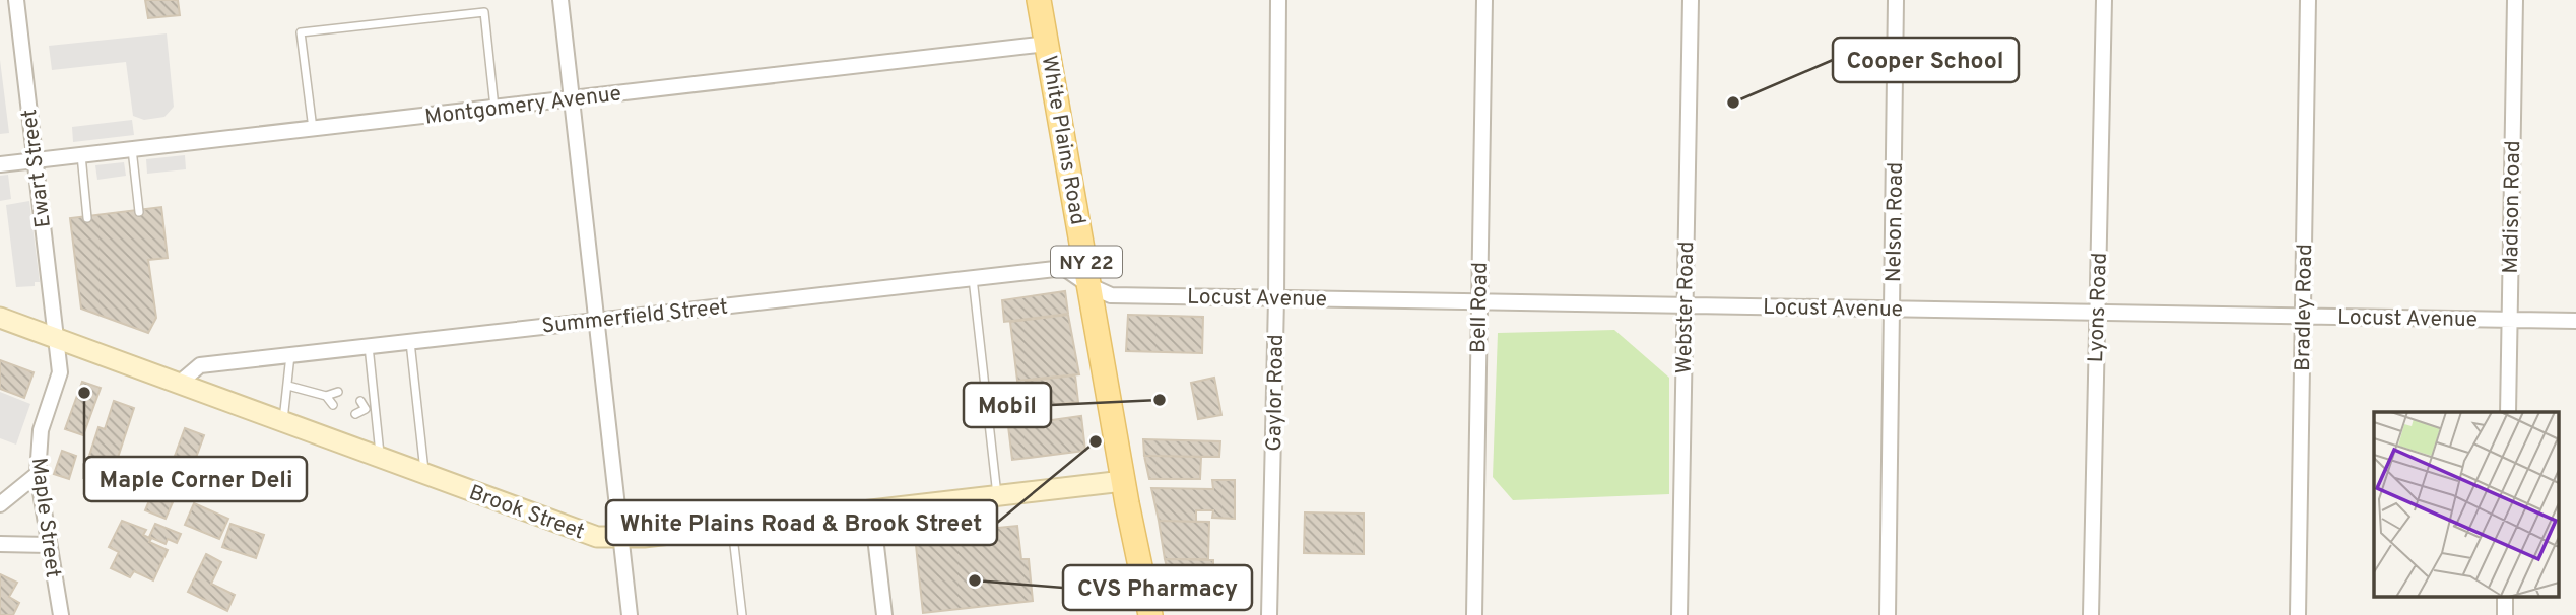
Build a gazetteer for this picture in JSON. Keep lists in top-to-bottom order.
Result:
{
  "streets": {
    "main road": ["White Plains Road", "NY 22"],
    "street": [
      "Montgomery Avenue",
      "Ewart Street",
      "Madison Road",
      "Nelson Road",
      "Locust Avenue",
      "Bell Road",
      "Webster Road",
      "Lyons Road",
      "Bradley Road",
      "Summerfield Street",
      "Gaylor Road",
      "Brook Street",
      "Maple Street"
    ]
  },
  "crossings": [
    ["Montgomery Avenue", "White Plains Road"],
    ["Montgomery Avenue", "Ewart Street"],
    ["White Plains Road", "Locust Avenue"],
    ["White Plains Road", "Summerfield Street"],
    ["White Plains Road", "Brook Street"],
    ["Ewart Street", "Brook Street"],
    ["Ewart Street", "Maple Street"],
    ["Madison Road", "Locust Avenue"],
    ["Nelson Road", "Locust Avenue"],
    ["Locust Avenue", "Bell Road"],
    ["Locust Avenue", "Webster Road"],
    ["Locust Avenue", "Lyons Road"],
    ["Locust Avenue", "Bradley Road"],
    ["Locust Avenue", "Summerfield Street"],
    ["Locust Avenue", "Gaylor Road"],
    ["Summerfield Street", "Brook Street"],
    ["Brook Street", "Maple Street"]
  ],
  "places": [
    "Cooper School",
    "Maple Corner Deli",
    "Mobil",
    "White Plains Road & Brook Street",
    "CVS Pharmacy"
  ]
}
